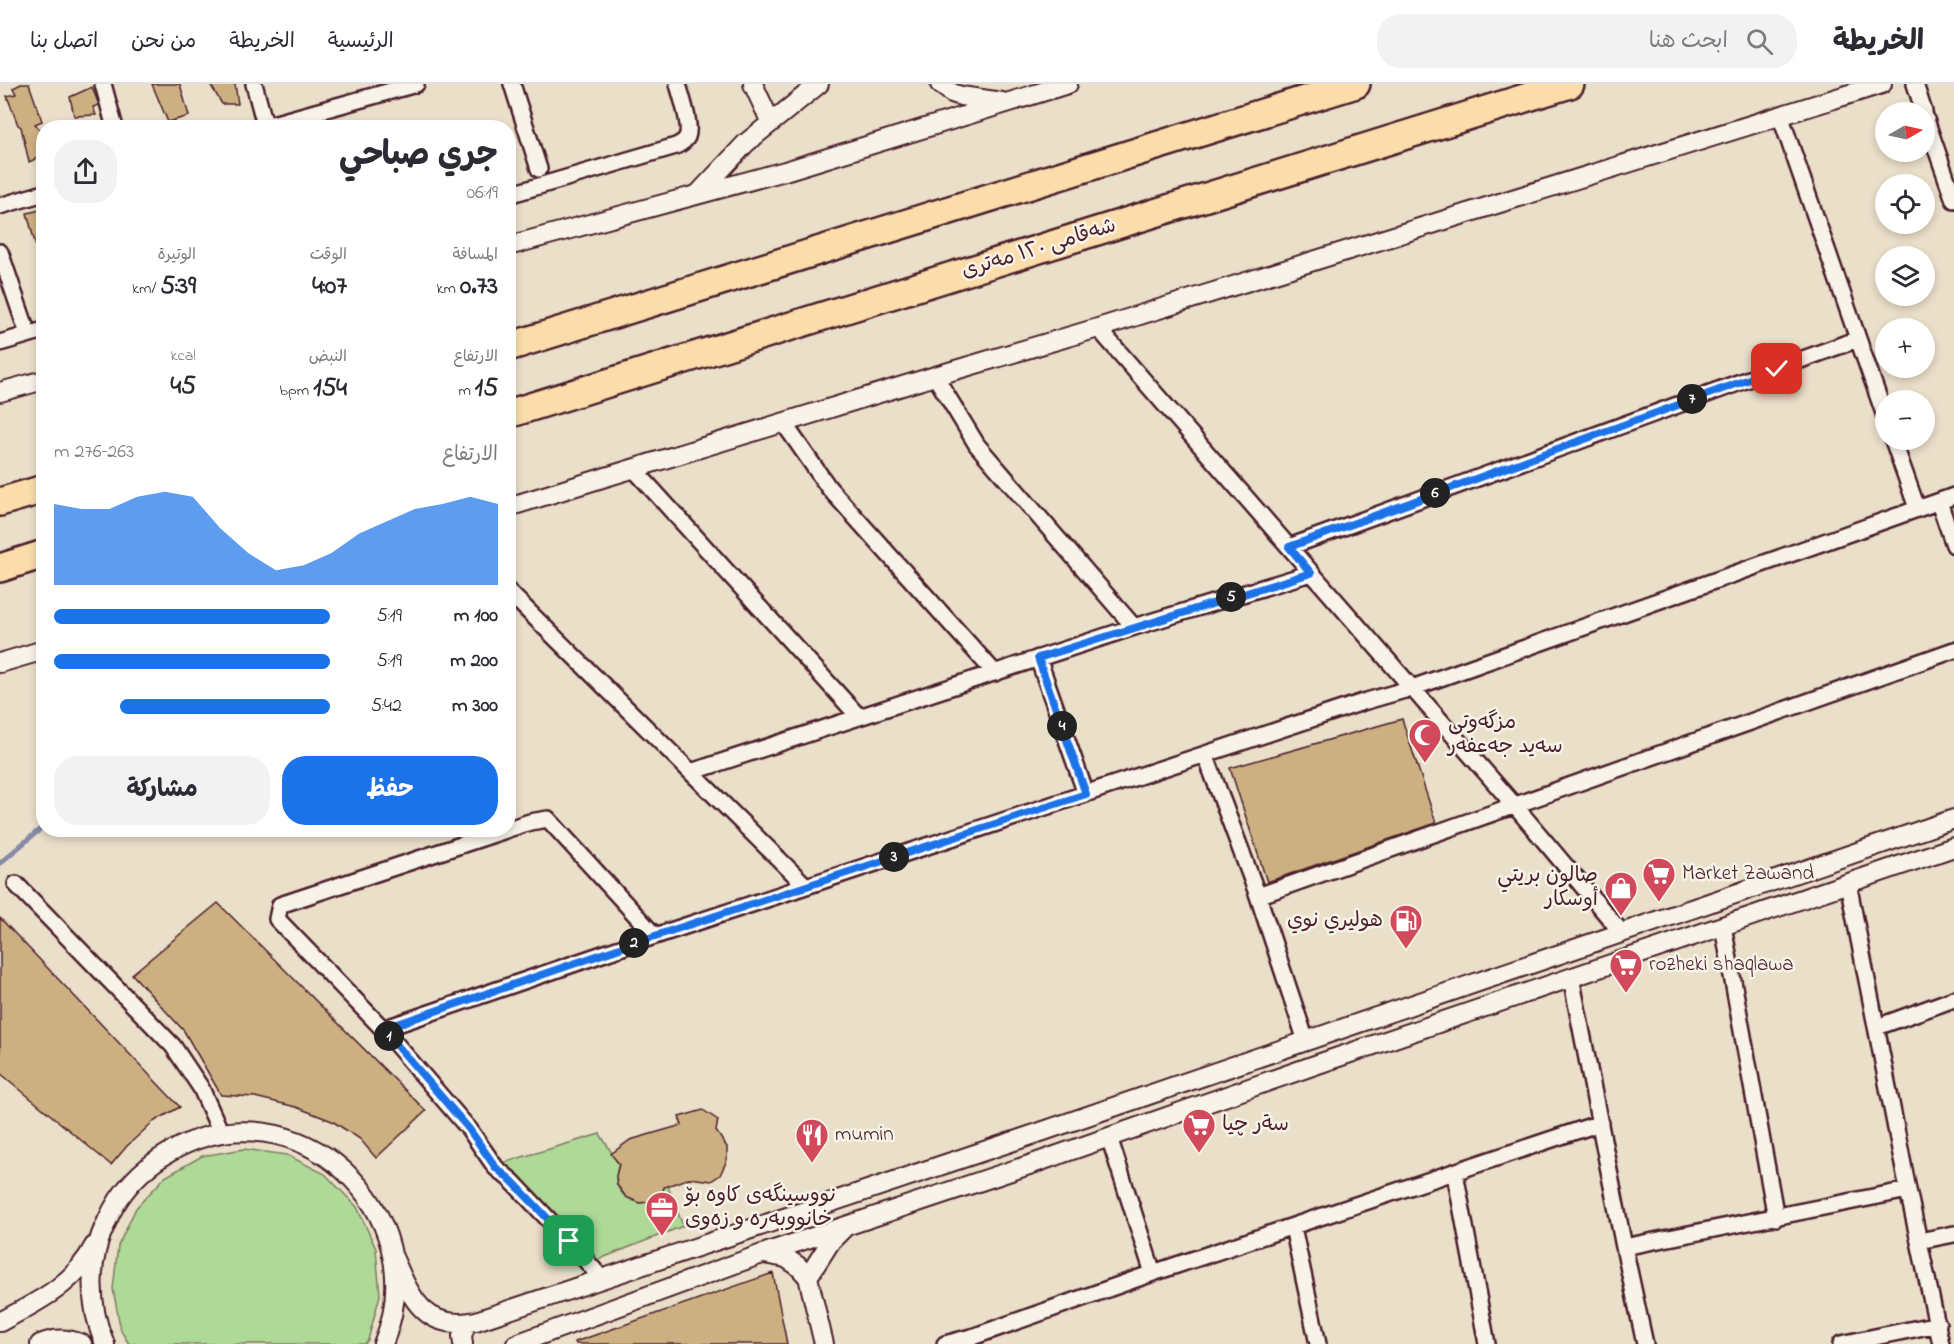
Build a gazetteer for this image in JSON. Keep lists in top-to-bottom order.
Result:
{
  "streets": {
    "highway": ["شەقامی ١٢٠ مەتری"]
  },
  "places": {
    "mosque": ["مزگەوتی سەید جەعفەر"],
    "supermarket": ["Market Zawand", "rozheki shaqlawa", "سةر چيا"],
    "shop": ["صالون بريتي أوسكار"],
    "fuel station": ["هوليري نوي"],
    "restaurant": ["mumin"],
    "office": ["نووسینگەی کاوە بۆ خانووبەرە و زەوی"]
  },
  "north": "right",
  "page": {
    "header": "الخريطة",
    "search": "ابحث هنا",
    "nav": [
      "الرئيسية",
      "الخريطة",
      "من نحن",
      "اتصل بنا"
    ],
    "map_buttons": ["+", "−"],
    "heading": ["جري صباحي", "06:19"],
    "stats": [
      ["المسافة", "0.73 km"],
      ["الوقت", "4:07"],
      ["الوتيرة", "5:39 /km"],
      ["الارتفاع", "15 m"],
      ["النبض", "154 bpm"],
      ["kcal", "45"]
    ],
    "pins": [
      "7",
      "6",
      "5",
      "4",
      "3",
      "2",
      "1"
    ],
    "chart": ["الارتفاع", "263–276 m"],
    "list": [
      {
        "name": "100 m",
        "note": "5:19"
      },
      {
        "name": "200 m",
        "note": "5:19"
      },
      {
        "name": "300 m",
        "note": "5:42"
      }
    ],
    "buttons": ["حفظ", "مشاركة"]
  }
}
